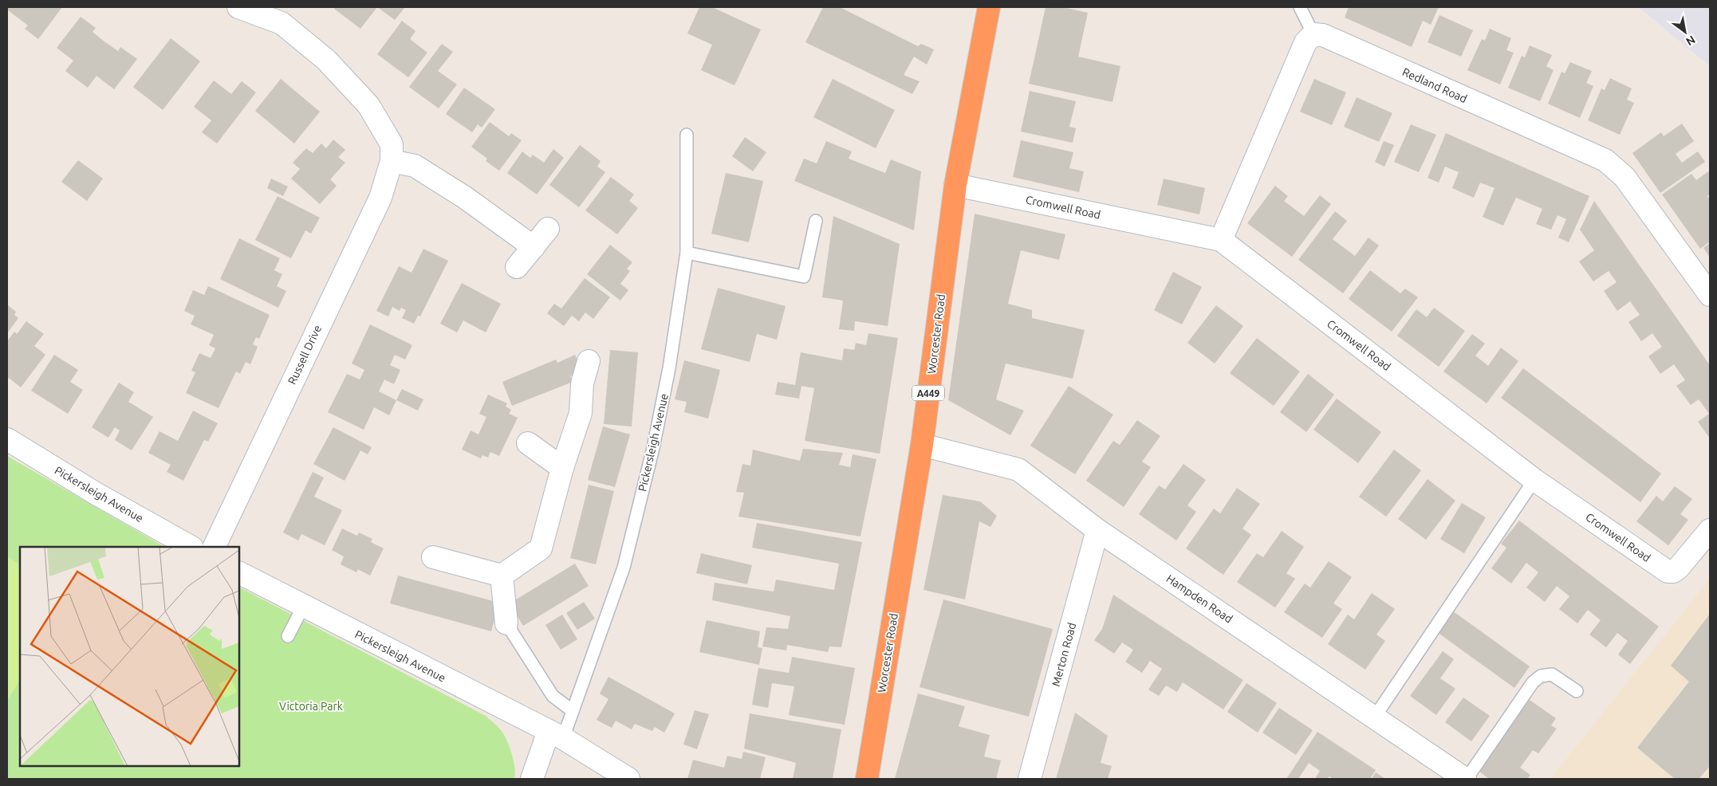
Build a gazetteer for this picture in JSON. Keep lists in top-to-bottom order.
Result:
{
  "streets": {
    "highway": ["Worcester Road", "A449"],
    "street": [
      "Redland Road",
      "Cromwell Road",
      "Russell Drive",
      "Pickersleigh Avenue",
      "Hampden Road",
      "Merton Road"
    ]
  },
  "crossings": [
    ["Cromwell Road", "Worcester Road"],
    ["Worcester Road", "Hampden Road"],
    ["Hampden Road", "Merton Road"]
  ],
  "parks": ["Victoria Park"],
  "north": "bottom right"
}
